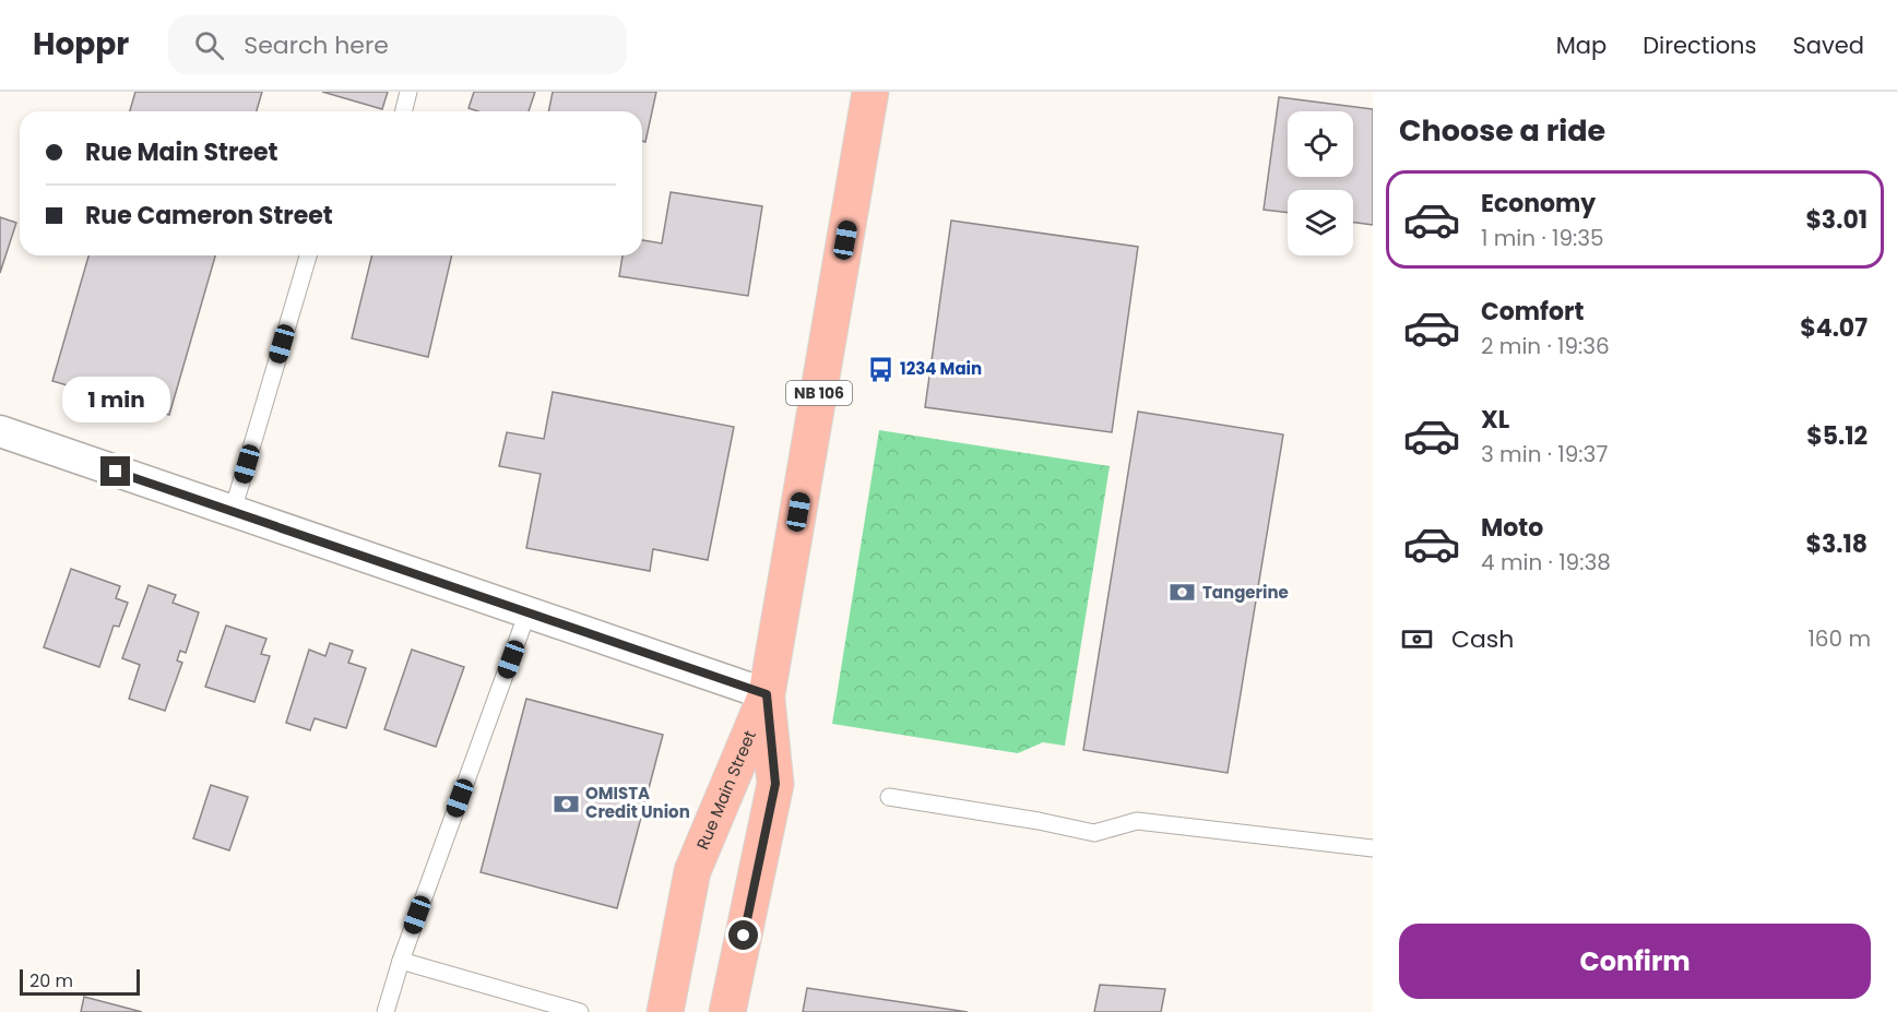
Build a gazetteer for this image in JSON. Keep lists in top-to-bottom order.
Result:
{
  "streets": {
    "main road": ["NB 106", "Rue Main Street"]
  },
  "crossings": [
    ["NB 106", "Rue Main Street"]
  ],
  "places": {
    "bus stop": ["1234 Main"],
    "bank": ["Tangerine", "OMISTA Credit Union"]
  },
  "scale_bar": "20 m",
  "page": {
    "header": "Hoppr",
    "search": "Search here",
    "nav": ["Map", "Directions", "Saved"],
    "heading": "Choose a ride",
    "banner": ["Rue Main Street", "Rue Cameron Street"],
    "list": [
      {
        "name": "Economy",
        "note": "1 min · 19:35",
        "value": "$3.01"
      },
      {
        "name": "Comfort",
        "note": "2 min · 19:36",
        "value": "$4.07"
      },
      {
        "name": "XL",
        "note": "3 min · 19:37",
        "value": "$5.12"
      },
      {
        "name": "Moto",
        "note": "4 min · 19:38",
        "value": "$3.18"
      }
    ],
    "bubble": "1 min",
    "pay": ["Cash", "160 m"],
    "buttons": "Confirm",
    "scale": "20 m"
  }
}
